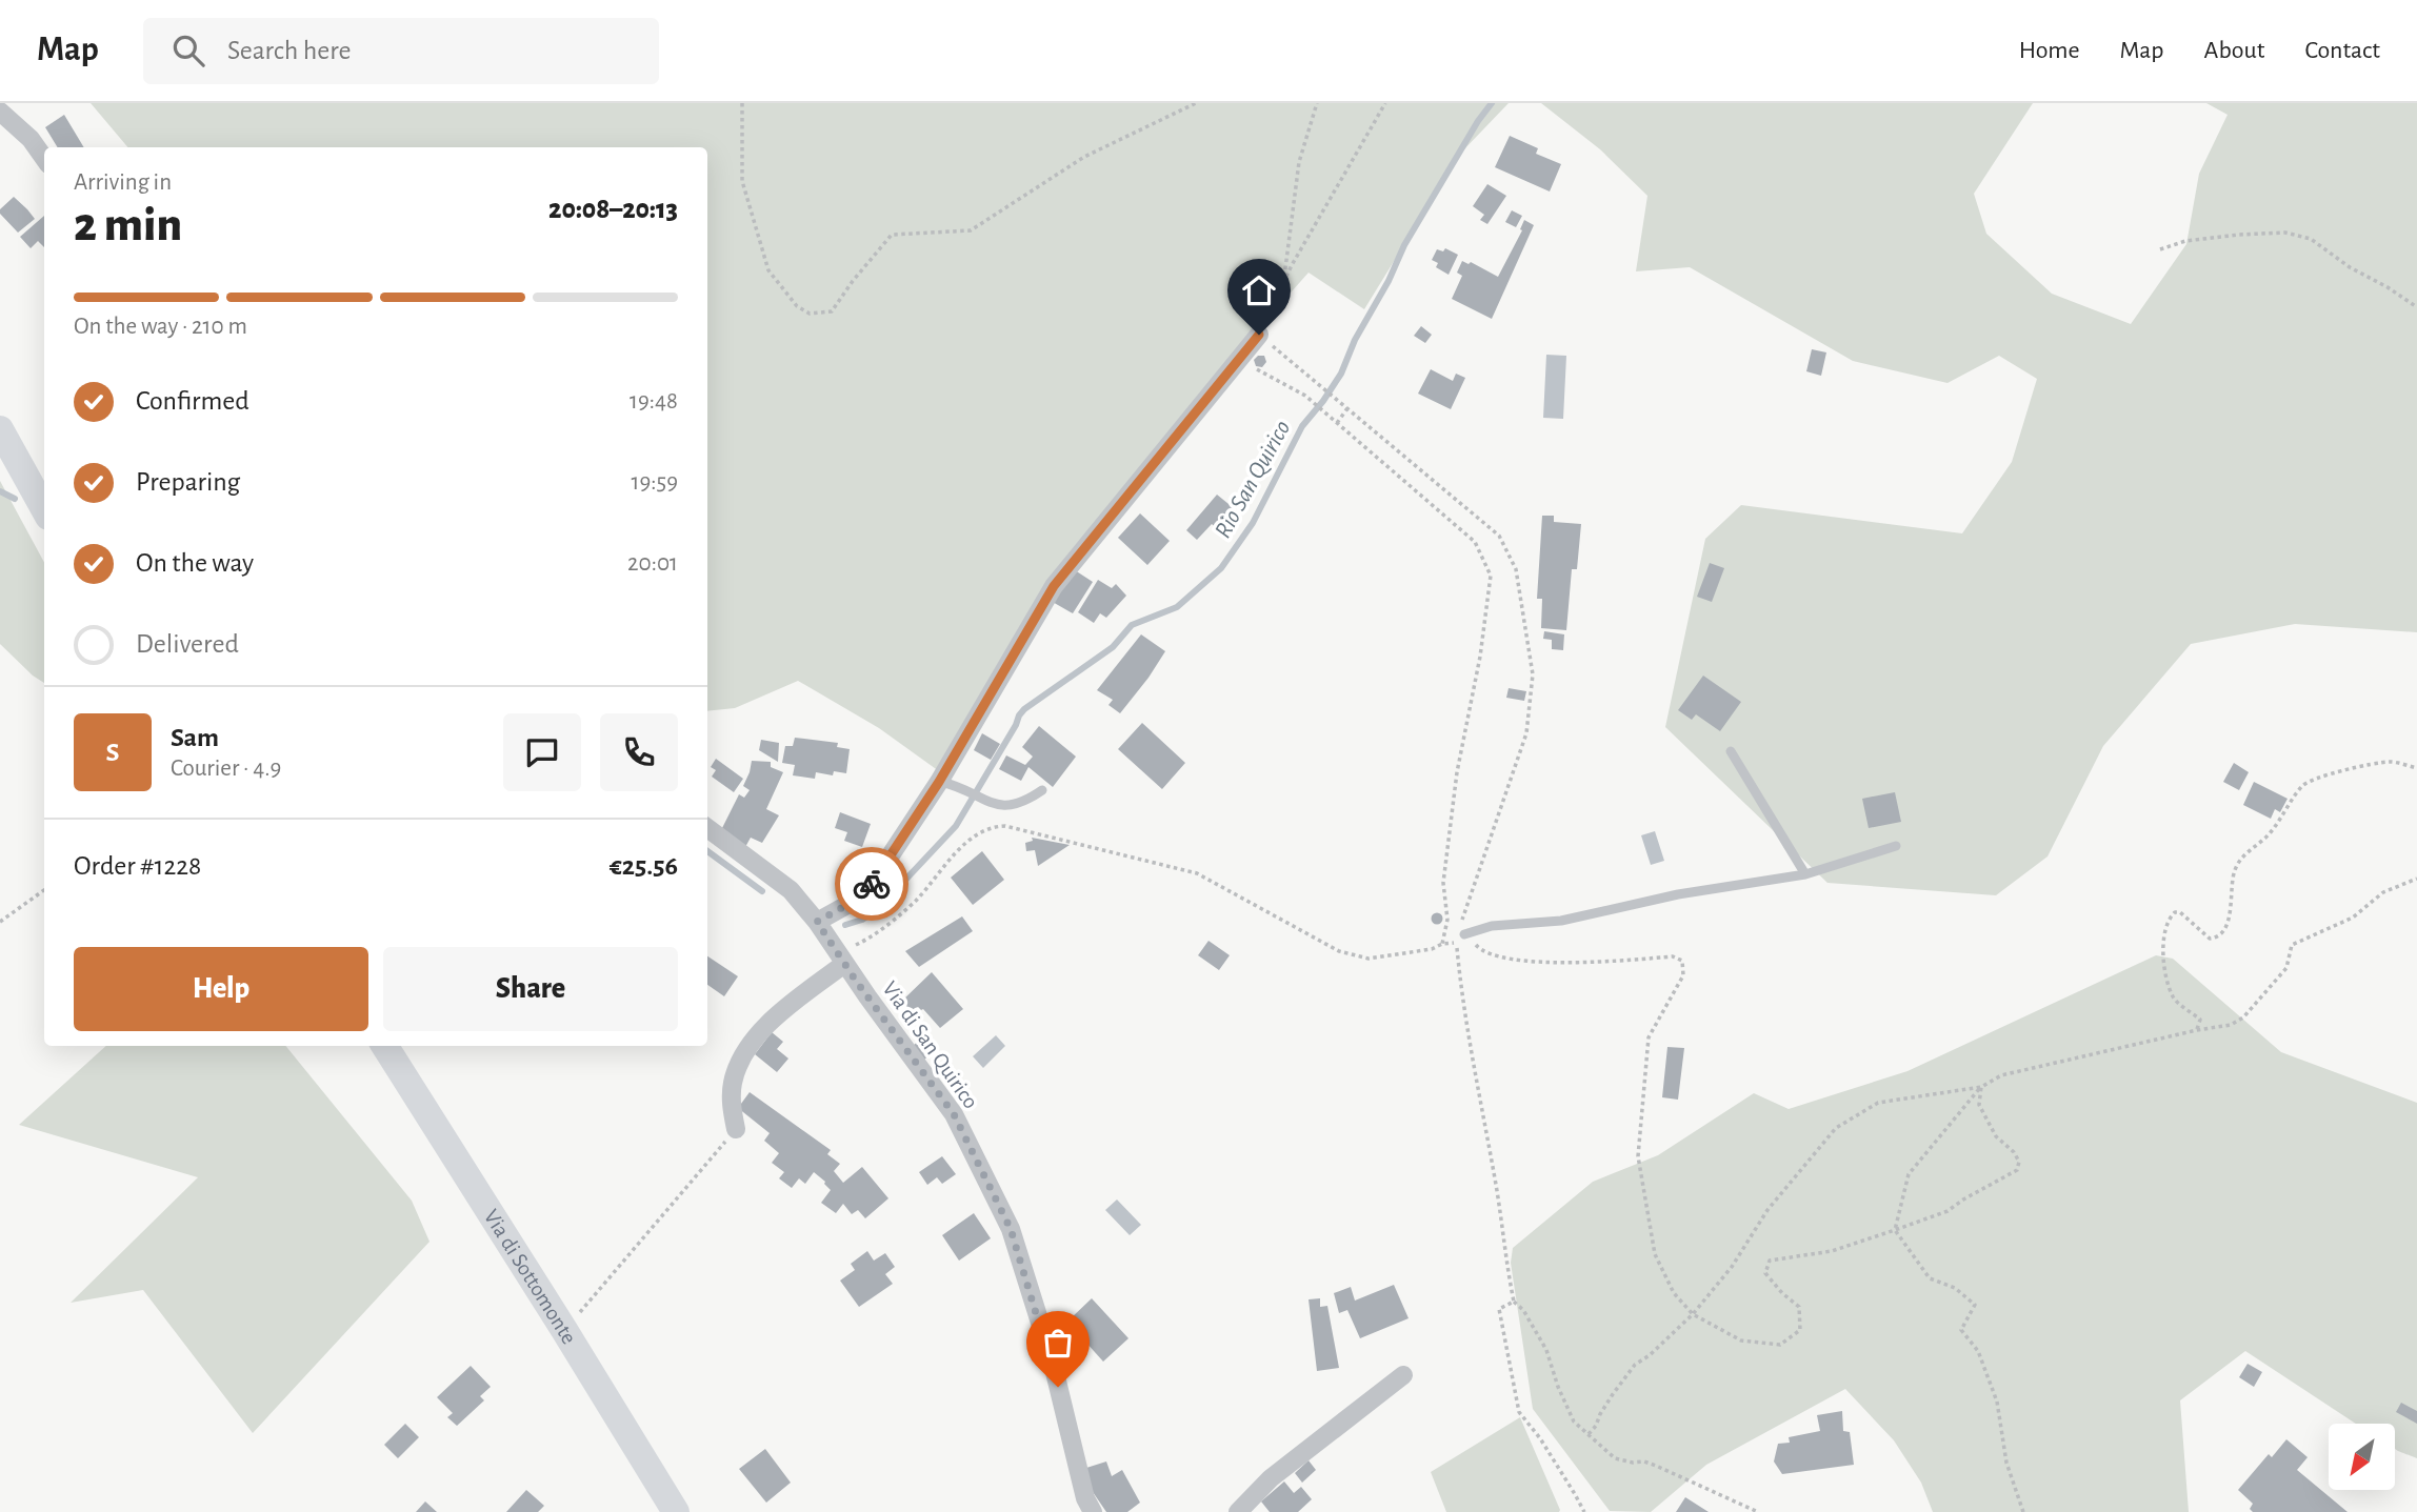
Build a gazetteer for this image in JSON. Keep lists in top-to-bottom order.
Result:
{
  "streets": {
    "main road": ["Via di Sottomonte"],
    "street": ["Via di San Quirico"]
  },
  "water": ["Rio San Quirico"],
  "north": "bottom left",
  "page": {
    "header": "Map",
    "search": "Search here",
    "nav": [
      "Home",
      "Map",
      "About",
      "Contact"
    ],
    "heading": ["2 min", "Arriving in", "20:08–20:13"],
    "panel": [
      "Sam",
      "Courier · 4.9",
      "Order #1228",
      "€25.56"
    ],
    "bar": "On the way · 210 m",
    "list": [
      ["Confirmed", "19:48"],
      ["Preparing", "19:59"],
      ["On the way", "20:01"],
      "Delivered"
    ],
    "round": "S",
    "buttons": ["Help", "Share"]
  }
}
